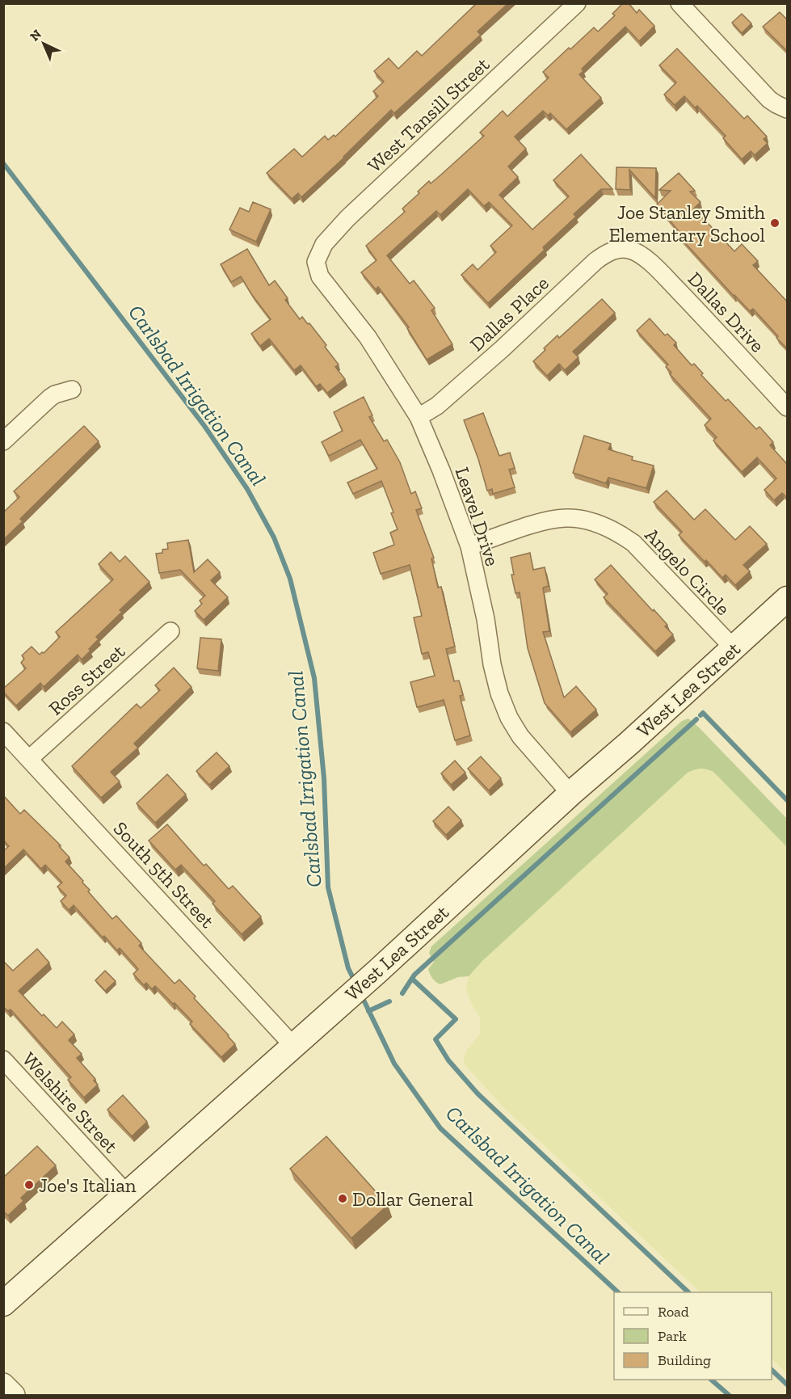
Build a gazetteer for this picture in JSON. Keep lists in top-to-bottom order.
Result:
{
  "streets": {
    "main road": ["West Lea Street"],
    "street": [
      "West Tansill Street",
      "Dallas Drive",
      "Dallas Place",
      "Leavel Drive",
      "Angelo Circle",
      "Ross Street",
      "South 5th Street",
      "Welshire Street"
    ]
  },
  "crossings": [
    ["West Tansill Street", "Leavel Drive"],
    ["Dallas Drive", "Dallas Place"],
    ["Dallas Place", "Leavel Drive"],
    ["Leavel Drive", "Angelo Circle"],
    ["Leavel Drive", "West Lea Street"],
    ["Angelo Circle", "West Lea Street"],
    ["Ross Street", "South 5th Street"],
    ["West Lea Street", "South 5th Street"],
    ["West Lea Street", "Welshire Street"]
  ],
  "water": ["Carlsbad Irrigation Canal"],
  "places": ["Joe Stanley Smith Elementary School", "Joe's Italian", "Dollar General"],
  "legend": ["Road", "Park", "Building"],
  "north": "top left"
}
